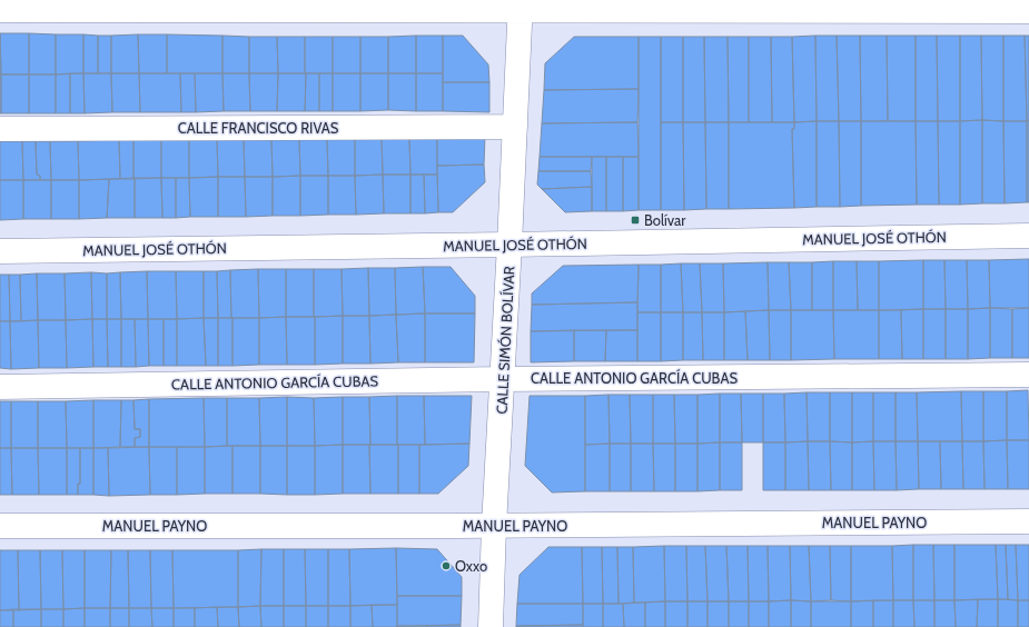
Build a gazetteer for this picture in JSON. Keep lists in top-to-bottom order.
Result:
{
  "streets": {
    "street": [
      "CALLE FRANCISCO RIVAS",
      "MANUEL JOSÉ OTHÓN",
      "CALLE SIMÓN BOLÍVAR",
      "CALLE ANTONIO GARCÍA CUBAS",
      "MANUEL PAYNO"
    ]
  },
  "crossings": [
    ["CALLE FRANCISCO RIVAS", "CALLE SIMÓN BOLÍVAR"],
    ["MANUEL JOSÉ OTHÓN", "CALLE SIMÓN BOLÍVAR"],
    ["CALLE SIMÓN BOLÍVAR", "CALLE ANTONIO GARCÍA CUBAS"],
    ["CALLE SIMÓN BOLÍVAR", "MANUEL PAYNO"]
  ],
  "places": {
    "transit": ["Bolívar"],
    "other": ["Oxxo"]
  }
}
